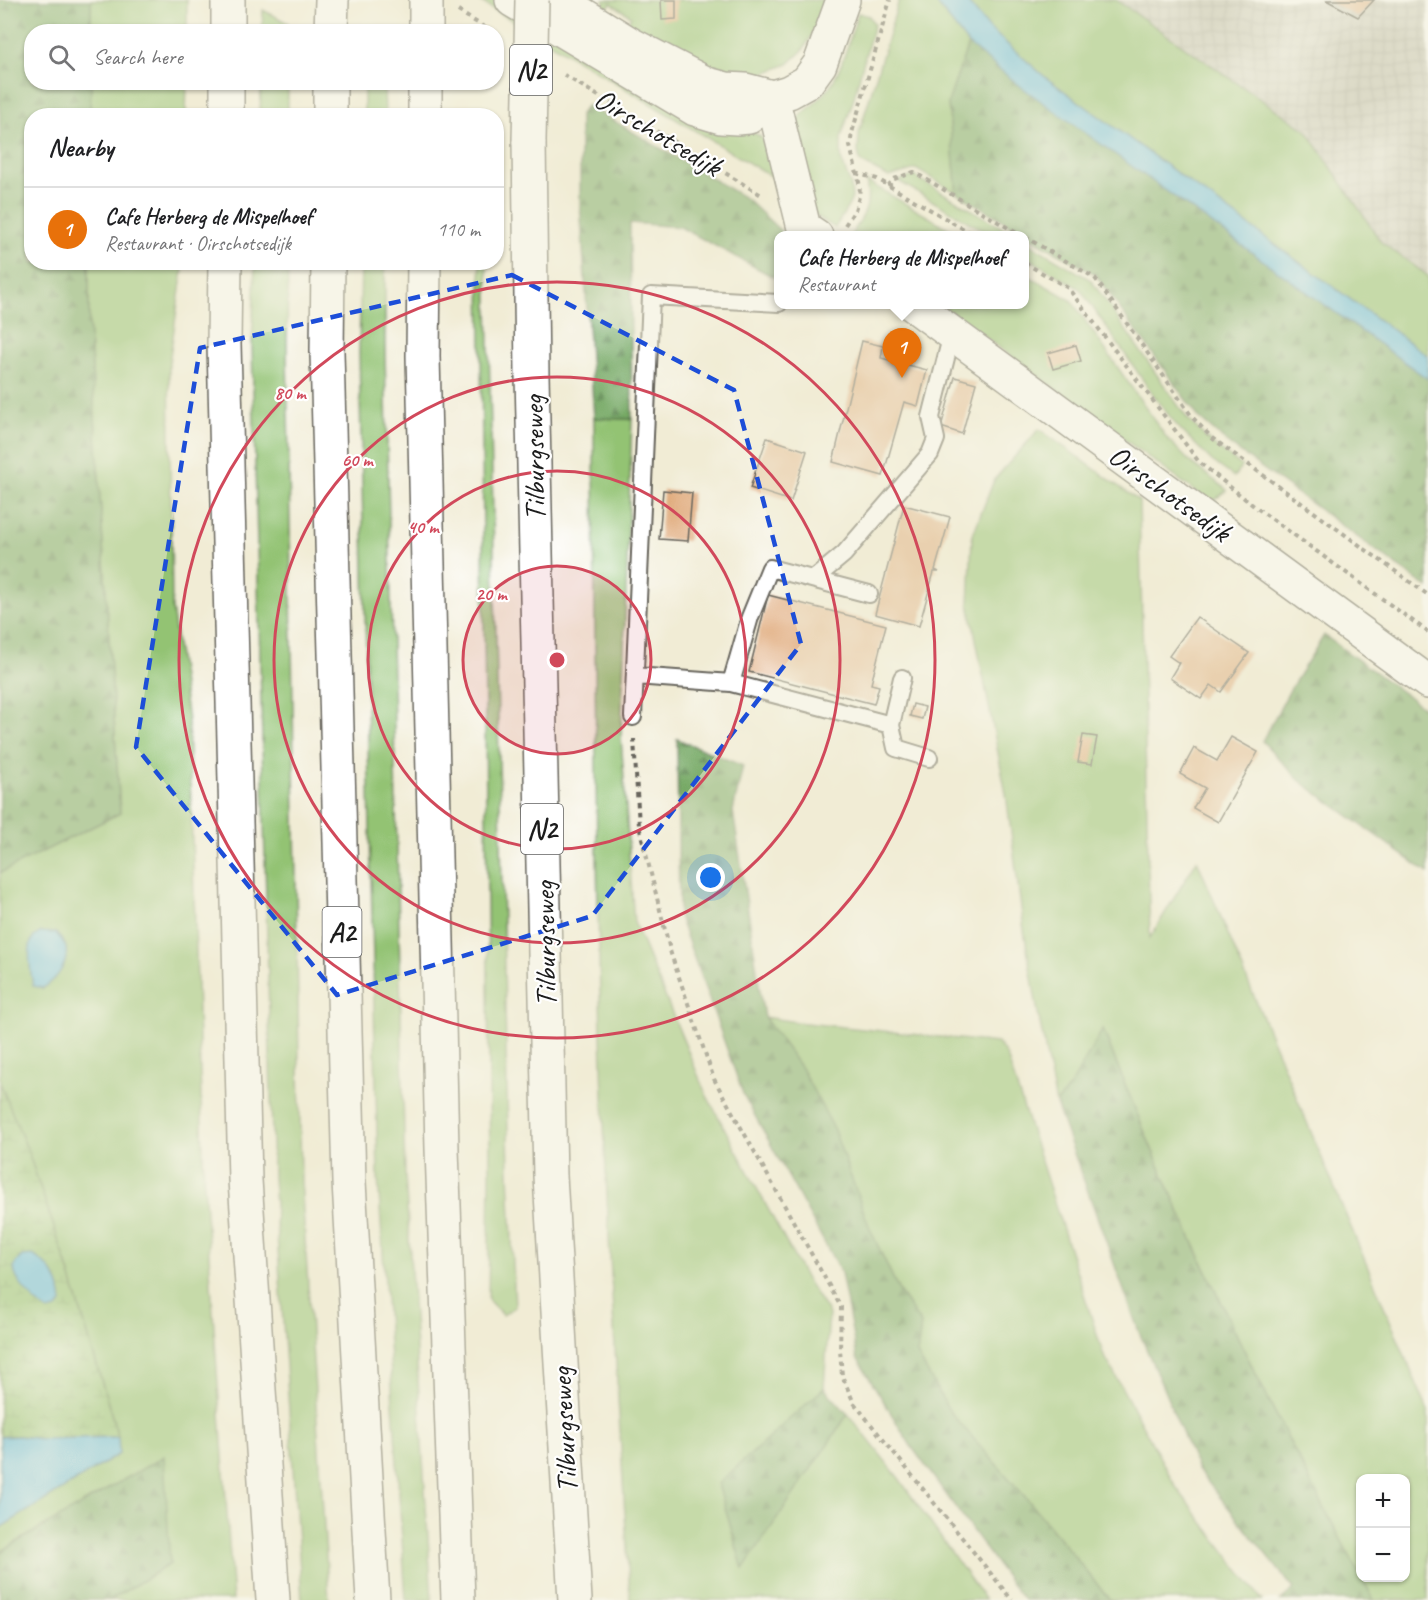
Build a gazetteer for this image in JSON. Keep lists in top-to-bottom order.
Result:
{
  "streets": {
    "main road": [
      "N2",
      "Oirschotsedijk",
      "Tilburgseweg",
      "A2"
    ]
  },
  "page": {
    "search": "Search here",
    "heading": "Nearby",
    "list": [
      {
        "mark": "1",
        "name": "Cafe Herberg de Mispelhoef",
        "note": "Restaurant · Oirschotsedijk",
        "value": "110 m"
      }
    ],
    "popup": ["Cafe Herberg de Mispelhoef", "Restaurant"],
    "pins": "1",
    "map_buttons": ["+", "−"]
  },
  "rings": [
    "80 m",
    "60 m",
    "40 m",
    "20 m"
  ]
}
